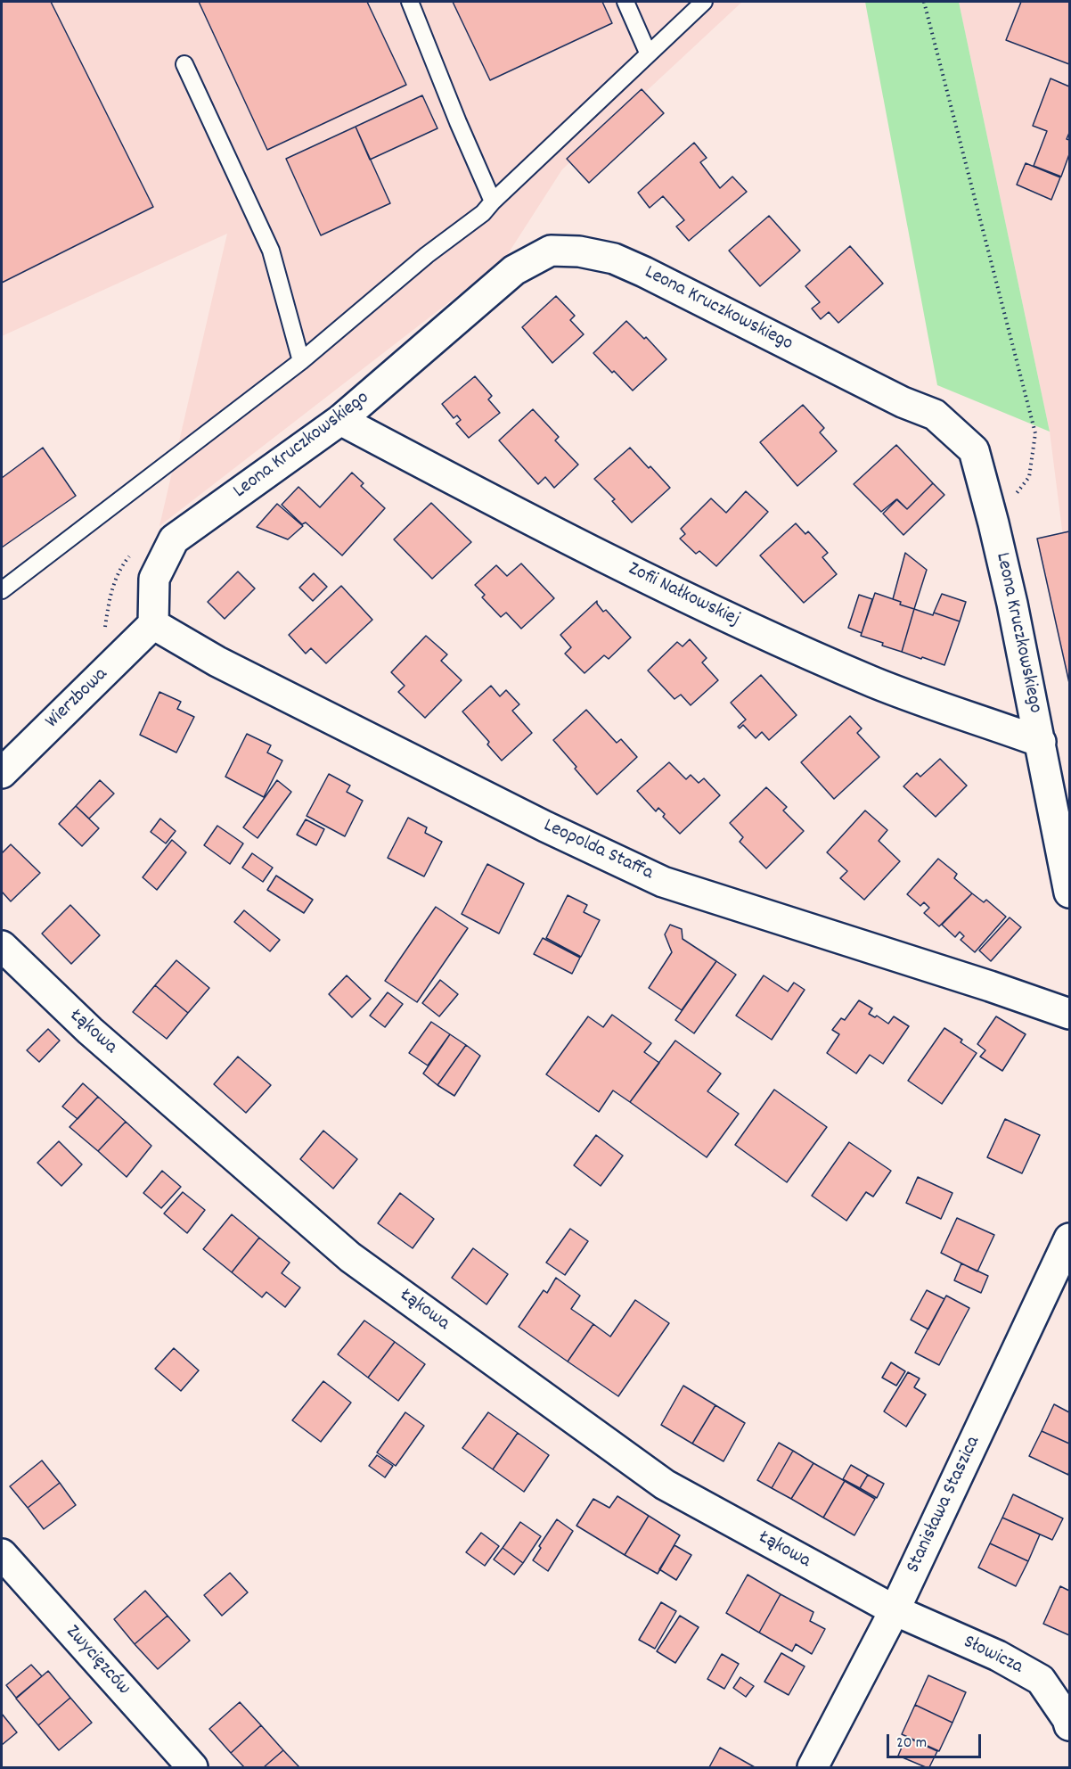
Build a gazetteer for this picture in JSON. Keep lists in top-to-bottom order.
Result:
{
  "streets": {
    "street": [
      "Leona Kruczkowskiego",
      "Zofii Nałkowskiej",
      "Wierzbowa",
      "Leopolda Staffa",
      "Łąkowa",
      "Stanisława Staszica",
      "Słowicza",
      "Zwycięzców"
    ]
  },
  "crossings": [
    ["Leona Kruczkowskiego", "Zofii Nałkowskiej"],
    ["Leona Kruczkowskiego", "Wierzbowa"],
    ["Leona Kruczkowskiego", "Leopolda Staffa"],
    ["Wierzbowa", "Leopolda Staffa"],
    ["Łąkowa", "Stanisława Staszica"],
    ["Łąkowa", "Słowicza"],
    ["Stanisława Staszica", "Słowicza"]
  ],
  "scale_bar": "20 m"
}
